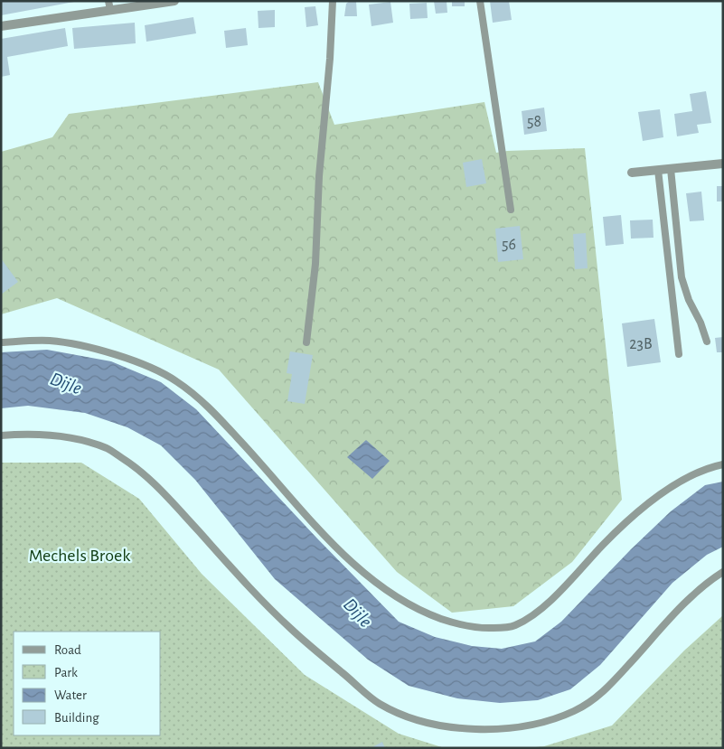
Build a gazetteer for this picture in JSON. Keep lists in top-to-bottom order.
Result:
{
  "water": ["Dijle"],
  "parks": ["Mechels Broek"],
  "house_numbers": ["58", "56", "23B"],
  "legend": [
    "Road",
    "Park",
    "Water",
    "Building"
  ]
}
